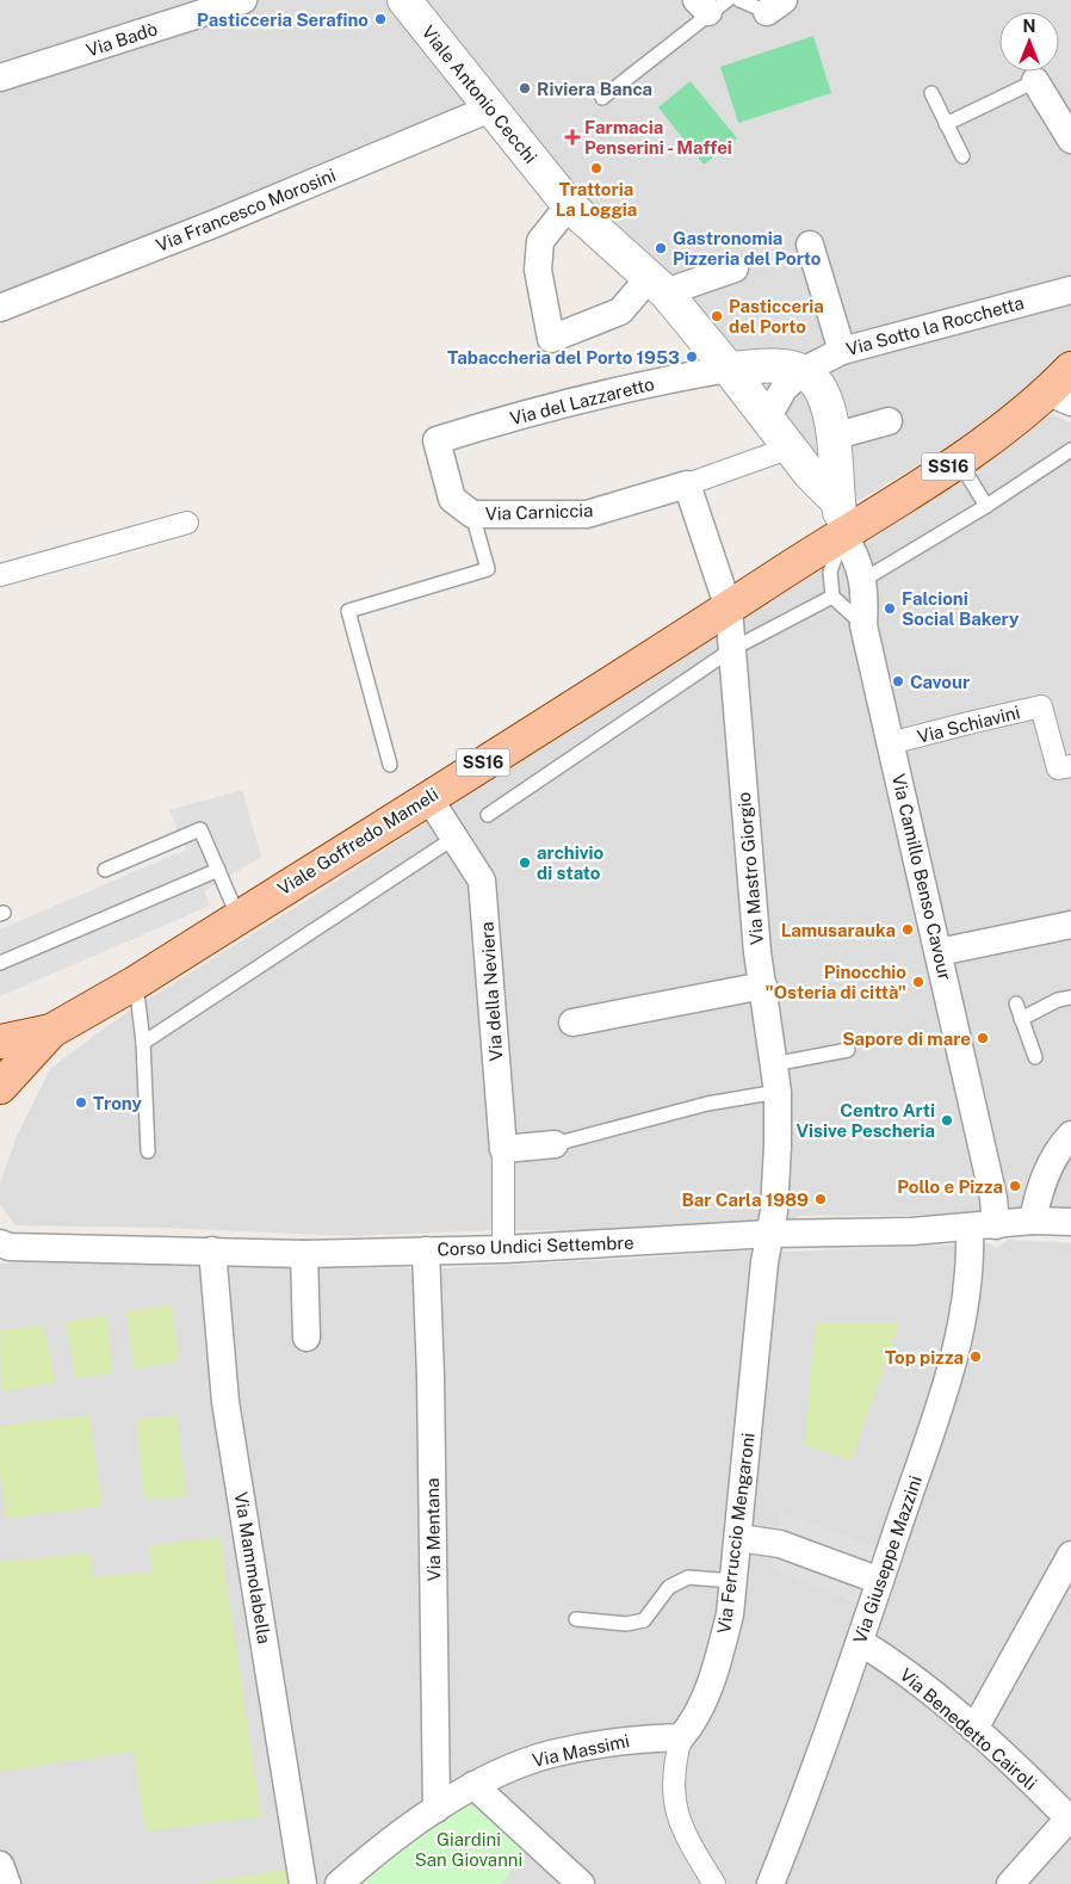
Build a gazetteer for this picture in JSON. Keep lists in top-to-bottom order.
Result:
{
  "streets": {
    "main road": ["SS16", "Viale Goffredo Mameli"],
    "street": [
      "Via Badò",
      "Viale Antonio Cecchi",
      "Via Francesco Morosini",
      "Via Sotto la Rocchetta",
      "Via del Lazzaretto",
      "Via Carniccia",
      "Via Schiavini",
      "Via Mastro Giorgio",
      "Via Camillo Benso Cavour",
      "Via della Neviera",
      "Corso Undici Settembre",
      "Via Mentana",
      "Via Ferruccio Mengaroni",
      "Via Giuseppe Mazzini",
      "Via Mammolabella",
      "Via Benedetto Cairoli",
      "Via Massimi"
    ]
  },
  "crossings": [
    ["Viale Antonio Cecchi", "Via Francesco Morosini"],
    ["Viale Antonio Cecchi", "Via Sotto la Rocchetta"],
    ["Viale Antonio Cecchi", "Via del Lazzaretto"],
    ["Viale Antonio Cecchi", "Via Carniccia"],
    ["Via del Lazzaretto", "Via Carniccia"],
    ["SS16", "Viale Goffredo Mameli"],
    ["SS16", "Via Camillo Benso Cavour"],
    ["Via Schiavini", "Via Camillo Benso Cavour"],
    ["Viale Goffredo Mameli", "Via Mastro Giorgio"],
    ["Viale Goffredo Mameli", "Via Camillo Benso Cavour"],
    ["Viale Goffredo Mameli", "Via della Neviera"],
    ["Via Mastro Giorgio", "Corso Undici Settembre"],
    ["Via Mastro Giorgio", "Via Ferruccio Mengaroni"],
    ["Via Camillo Benso Cavour", "Corso Undici Settembre"],
    ["Via Camillo Benso Cavour", "Via Giuseppe Mazzini"],
    ["Corso Undici Settembre", "Via Mentana"],
    ["Corso Undici Settembre", "Via Ferruccio Mengaroni"],
    ["Corso Undici Settembre", "Via Giuseppe Mazzini"],
    ["Corso Undici Settembre", "Via Mammolabella"],
    ["Via Mentana", "Via Massimi"],
    ["Via Ferruccio Mengaroni", "Via Massimi"],
    ["Via Giuseppe Mazzini", "Via Benedetto Cairoli"]
  ],
  "parks": ["Giardini San Giovanni"],
  "places": {
    "other": [
      "Pasticceria Serafino",
      "Riviera Banca",
      "Trattoria La Loggia",
      "Gastronomia Pizzeria del Porto",
      "Pasticceria del Porto",
      "Tabaccheria del Porto 1953",
      "Falcioni Social Bakery",
      "Cavour",
      "archivio di stato",
      "Lamusarauka",
      "Pinocchio \"Osteria di città\"",
      "Sapore di mare",
      "Trony",
      "Centro Arti Visive Pescheria",
      "Pollo e Pizza",
      "Bar Carla 1989",
      "Top pizza"
    ],
    "health": ["Farmacia Penserini - Maffei"]
  },
  "north": "top"
}
